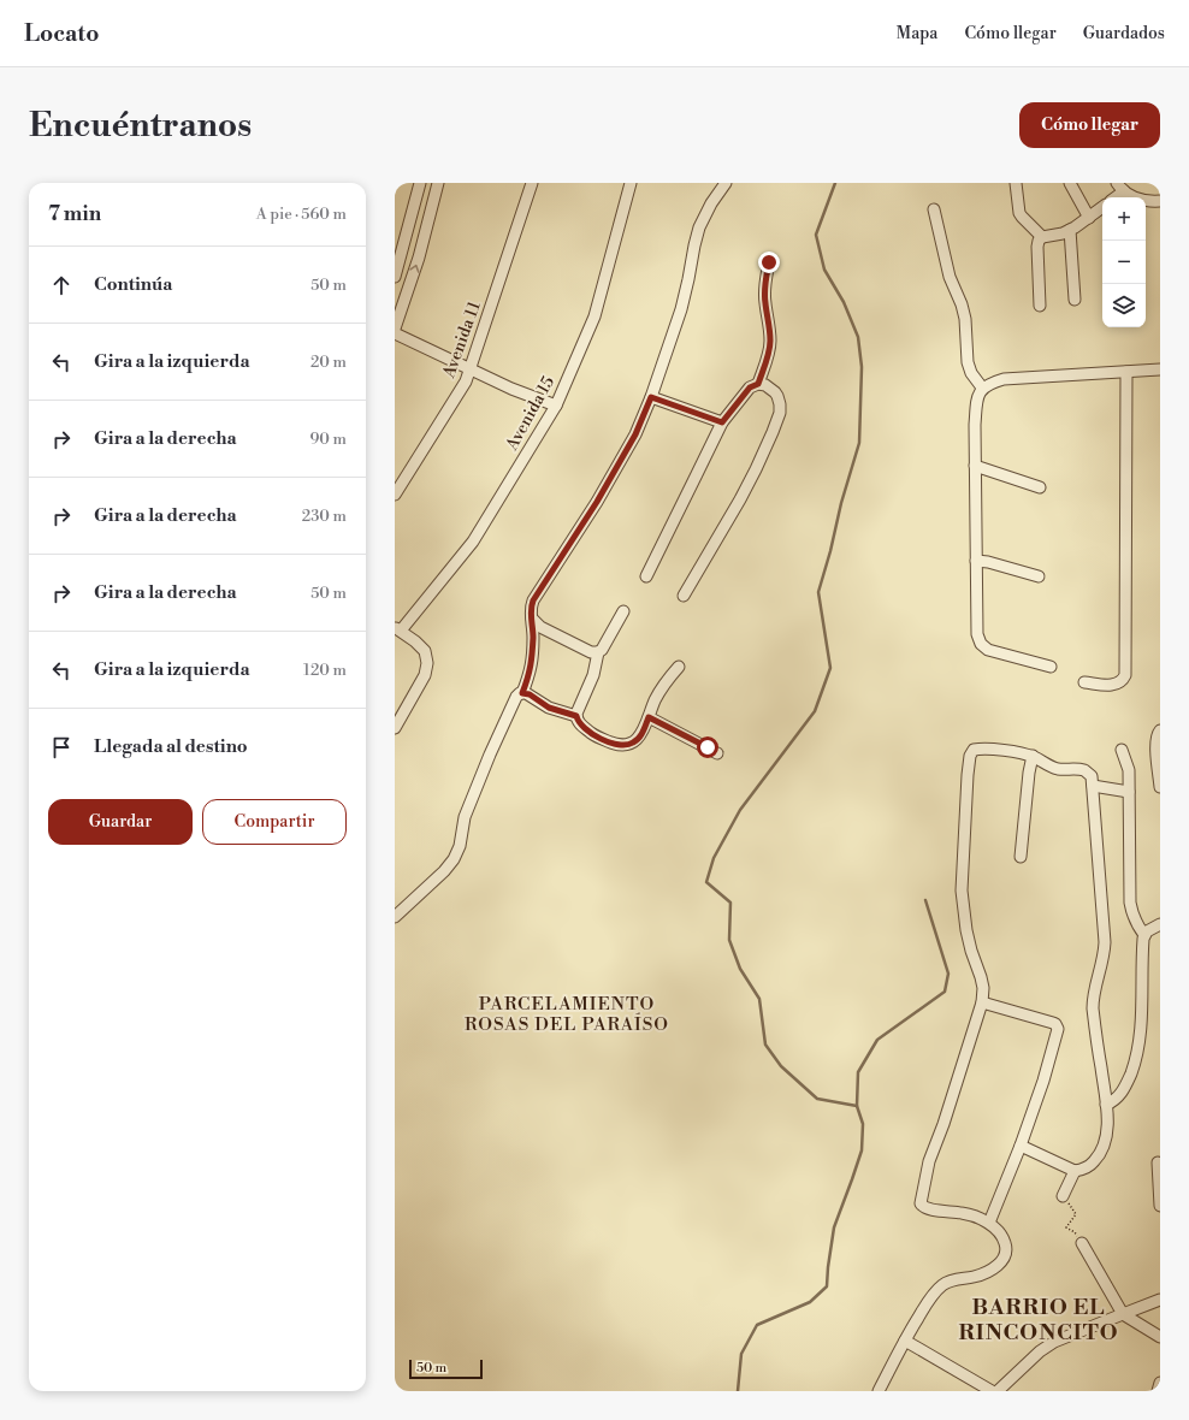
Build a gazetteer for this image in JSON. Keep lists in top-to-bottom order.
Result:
{
  "streets": {
    "street": ["Avenida 11", "Avenida 15"]
  },
  "districts": ["PARCELAMIENTO ROSAS DEL PARAÍSO", "BARRIO EL RINCONCITO"],
  "scale_bar": "50 m",
  "page": {
    "header": "Locato",
    "nav": ["Mapa", "Cómo llegar", "Guardados"],
    "buttons": [
      "Cómo llegar",
      ["Guardar", "Compartir"]
    ],
    "title": "Encuéntranos",
    "heading": ["7 min", "A pie · 560 m"],
    "map_buttons": ["+", "−"],
    "list": [
      ["Continúa", "50 m"],
      ["Gira a la izquierda", "20 m"],
      ["Gira a la derecha", "90 m"],
      ["Gira a la derecha", "230 m"],
      ["Gira a la derecha", "50 m"],
      ["Gira a la izquierda", "120 m"],
      "Llegada al destino"
    ],
    "scale": "50 m"
  }
}
